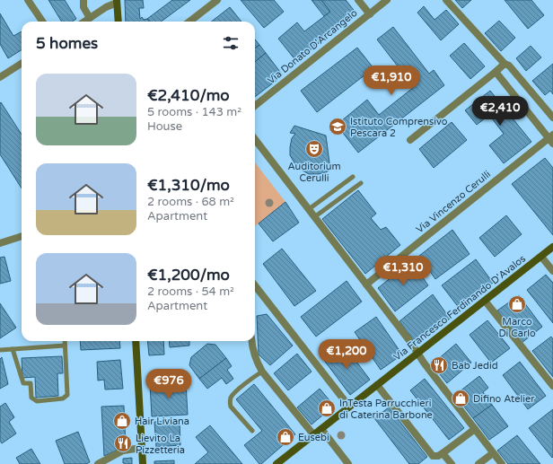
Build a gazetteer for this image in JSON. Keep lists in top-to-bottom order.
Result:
{
  "streets": {
    "street": ["Via Donato D'Arcangelo", "Via Vincenzo Cerulli", "Via Francesco Ferdinando D'Avalos"]
  },
  "places": {
    "school or university": ["Istituto Comprensivo Pescara 2"],
    "theatre": ["Auditorium Cerulli"],
    "shop": [
      "Marco Di Carlo",
      "Difino Atelier",
      "InTesta Parrucchieri di Caterina Barbone",
      "Hair Liviana",
      "Eusebi"
    ],
    "restaurant": ["Bab Jedid", "Lievito La Pizzetteria"]
  },
  "page": {
    "heading": "5 homes",
    "list": [
      {
        "name": "€2,410/mo",
        "note": "5 rooms · 143 m² · House"
      },
      {
        "name": "€1,310/mo",
        "note": "2 rooms · 68 m² · Apartment"
      },
      {
        "name": "€1,200/mo",
        "note": "2 rooms · 54 m² · Apartment"
      }
    ],
    "price": [
      "€1,910",
      "€2,410",
      "€1,310",
      "€1,200",
      "€976"
    ]
  }
}
